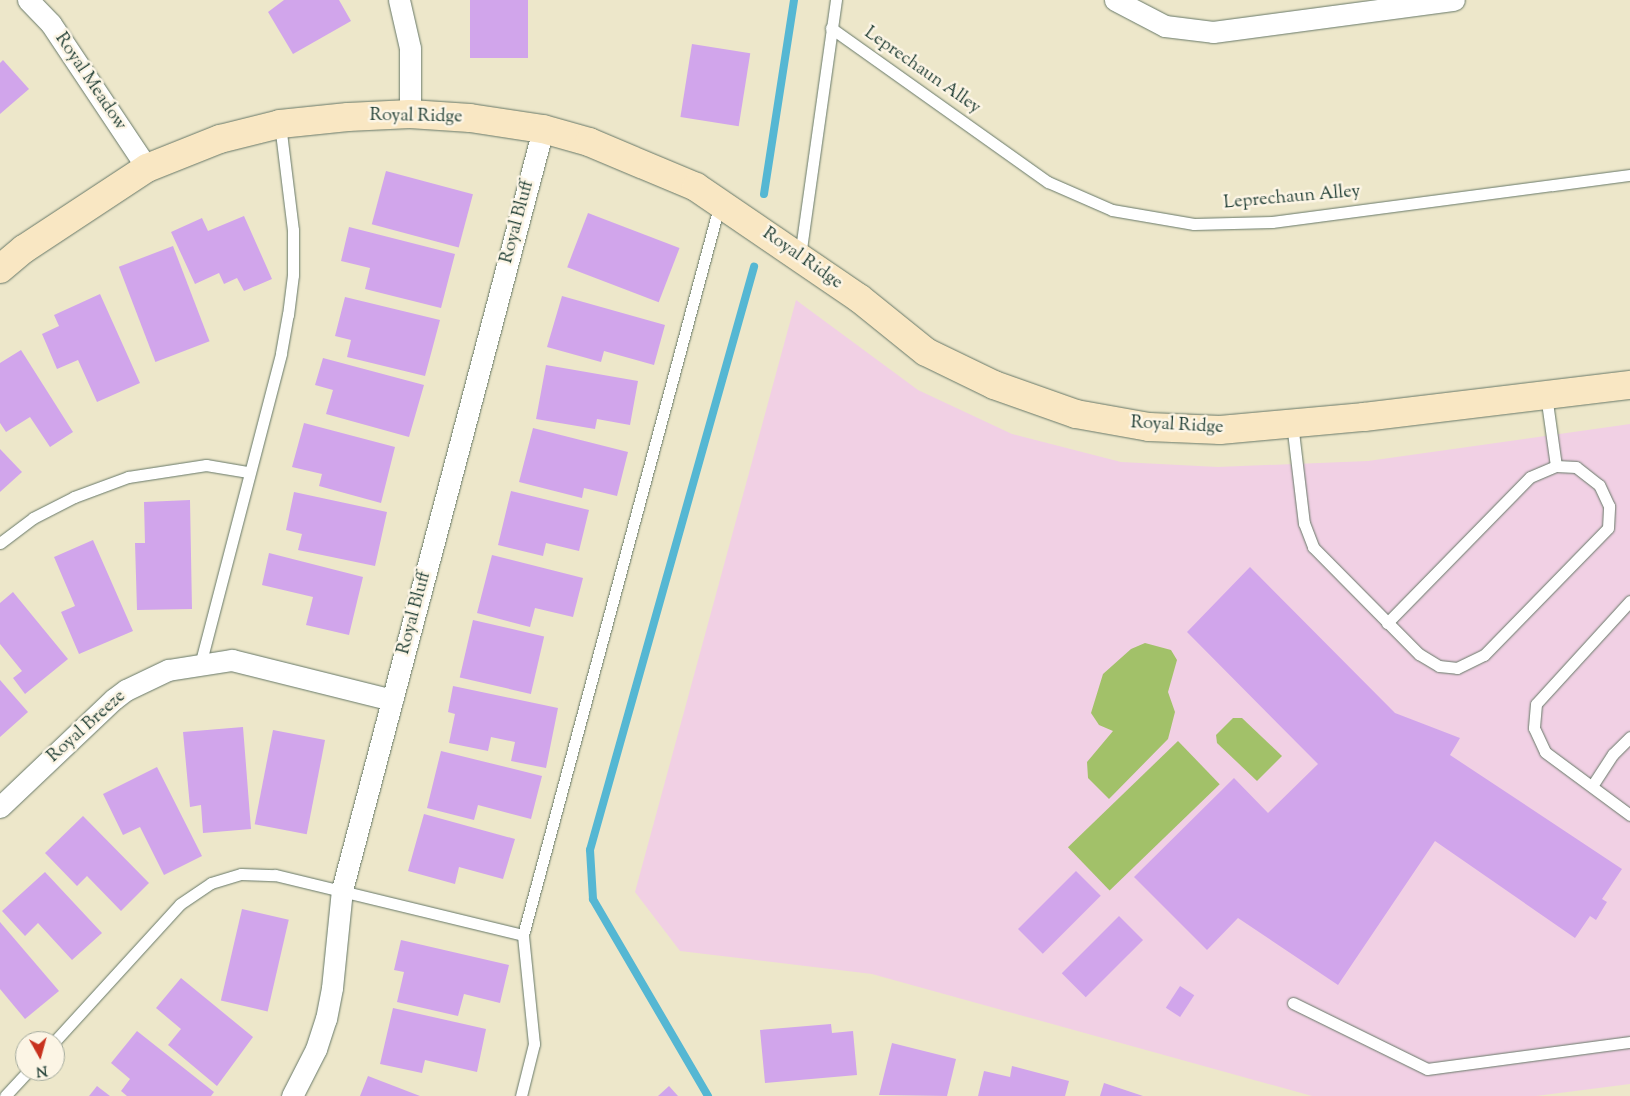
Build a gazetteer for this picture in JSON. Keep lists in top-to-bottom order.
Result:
{
  "streets": {
    "street": [
      "Royal Meadow",
      "Royal Ridge",
      "Royal Bluff",
      "Royal Breeze"
    ],
    "lane": ["Leprechaun Alley"]
  },
  "crossings": [
    ["Royal Meadow", "Royal Ridge"],
    ["Royal Ridge", "Royal Bluff"],
    ["Royal Bluff", "Royal Breeze"]
  ],
  "north": "bottom"
}
